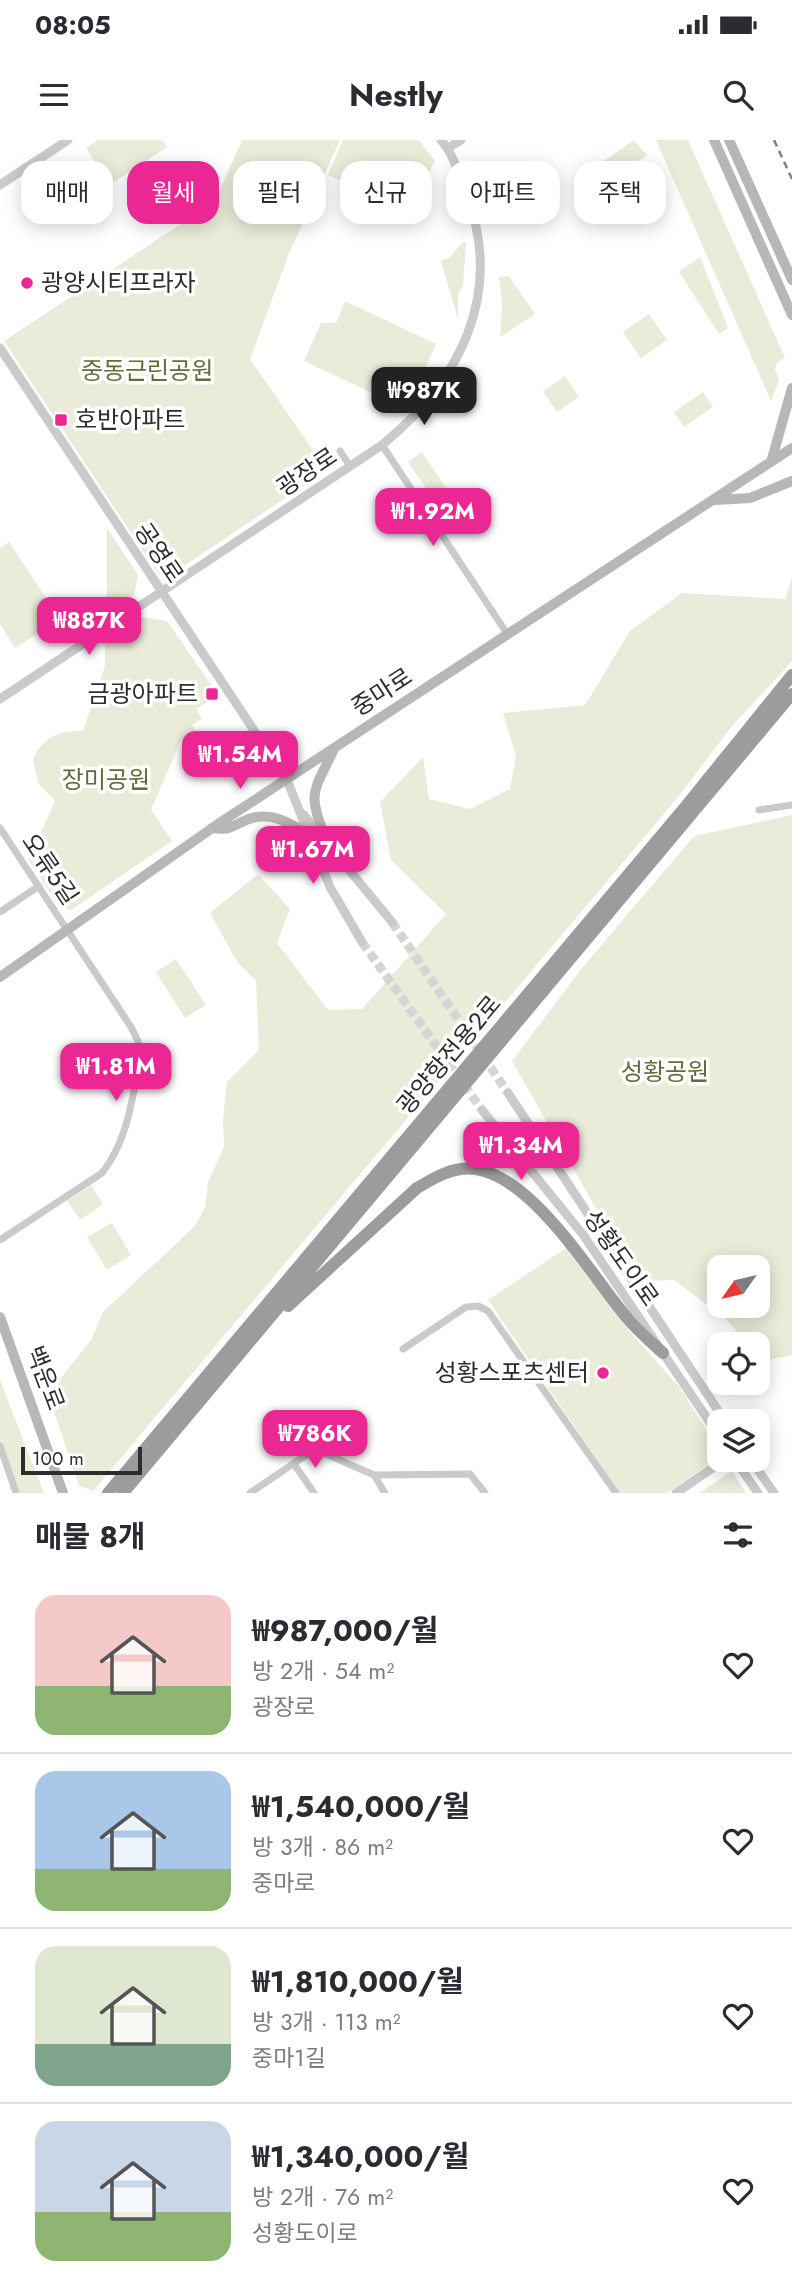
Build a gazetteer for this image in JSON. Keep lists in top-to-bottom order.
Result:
{
  "streets": {
    "highway": ["광양항전용2로"],
    "main road": ["중마로", "백운로"],
    "street": [
      "광장로",
      "공영로",
      "오류5길",
      "성황도이로"
    ]
  },
  "crossings": [
    ["광장로", "공영로"],
    ["공영로", "중마로"],
    ["중마로", "오류5길"]
  ],
  "parks": ["중동근린공원", "장미공원", "성황공원"],
  "places": {
    "other": ["광양시티프라자", "성황스포츠센터"],
    "transit": ["호반아파트", "금광아파트"]
  },
  "scale_bar": "100 m",
  "north": "bottom left",
  "page": {
    "status": "08:05",
    "header": "Nestly",
    "chip": [
      "매매",
      "월세",
      "필터",
      "신규",
      "아파트",
      "주택"
    ],
    "price": [
      "₩987K",
      "₩1.92M",
      "₩887K",
      "₩1.54M",
      "₩1.67M",
      "₩1.81M",
      "₩1.34M",
      "₩786K"
    ],
    "scale": "100 m",
    "heading": "매물 8개",
    "list": [
      {
        "name": "₩987,000/월",
        "note": "방 2개 · 54 m² · 광장로"
      },
      {
        "name": "₩1,540,000/월",
        "note": "방 3개 · 86 m² · 중마로"
      },
      {
        "name": "₩1,810,000/월",
        "note": "방 3개 · 113 m² · 중마1길"
      },
      {
        "name": "₩1,340,000/월",
        "note": "방 2개 · 76 m² · 성황도이로"
      }
    ]
  }
}
